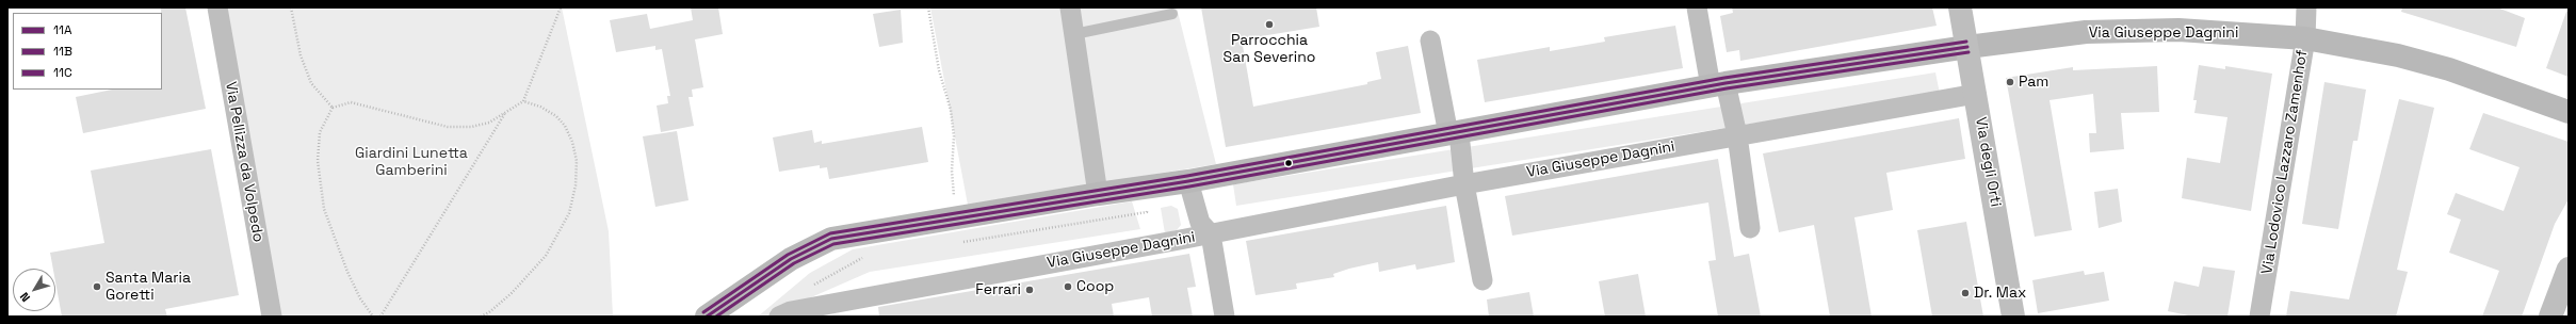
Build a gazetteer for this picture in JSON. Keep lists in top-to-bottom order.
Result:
{
  "streets": {
    "main road": ["Via degli Orti"],
    "street": ["Via Giuseppe Dagnini", "Via Pellizza da Volpedo", "Via Lodovico Lazzaro Zamenhof"]
  },
  "crossings": [
    ["Via Giuseppe Dagnini", "Via degli Orti"],
    ["Via Giuseppe Dagnini", "Via Lodovico Lazzaro Zamenhof"]
  ],
  "parks": ["Giardini Lunetta Gamberini"],
  "places": [
    "Parrocchia San Severino",
    "Pam",
    "Santa Maria Goretti",
    "Coop",
    "Ferrari",
    "Dr. Max"
  ],
  "lines": ["transit line 11C", "transit line 11A", "transit line 11B"],
  "legend": ["11A", "11B", "11C"],
  "north": "bottom left"
}
